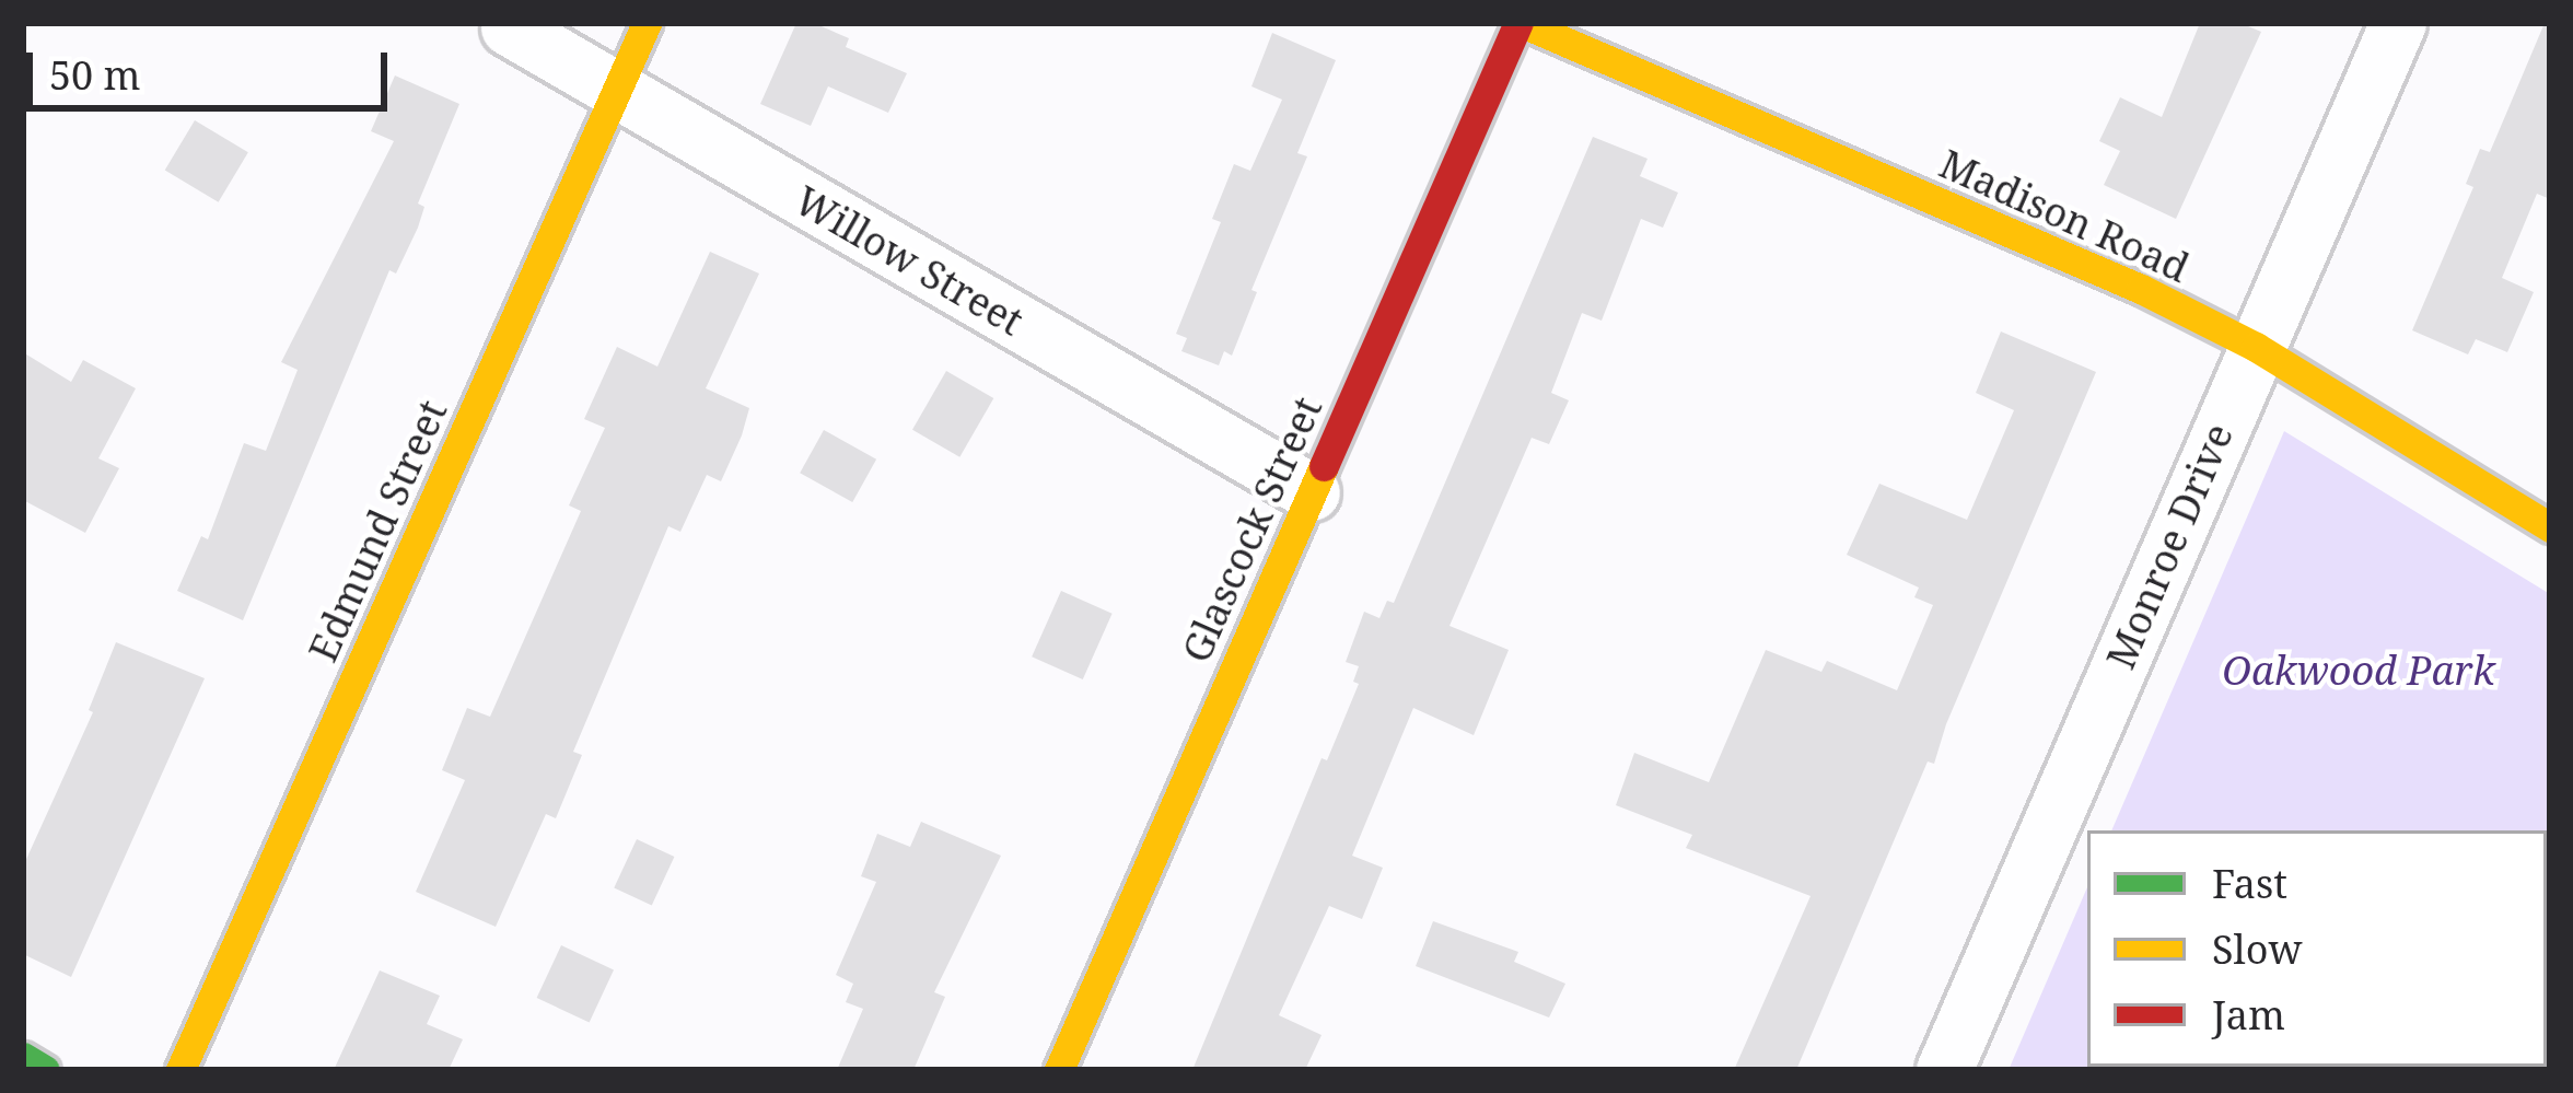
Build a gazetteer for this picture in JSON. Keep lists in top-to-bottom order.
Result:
{
  "streets": {
    "street": [
      "Madison Road",
      "Willow Street",
      "Glascock Street",
      "Edmund Street",
      "Monroe Drive"
    ]
  },
  "crossings": [
    ["Madison Road", "Glascock Street"],
    ["Madison Road", "Monroe Drive"],
    ["Willow Street", "Glascock Street"],
    ["Willow Street", "Edmund Street"]
  ],
  "parks": ["Oakwood Park"],
  "legend": ["Fast", "Slow", "Jam"],
  "scale_bar": "50 m"
}
